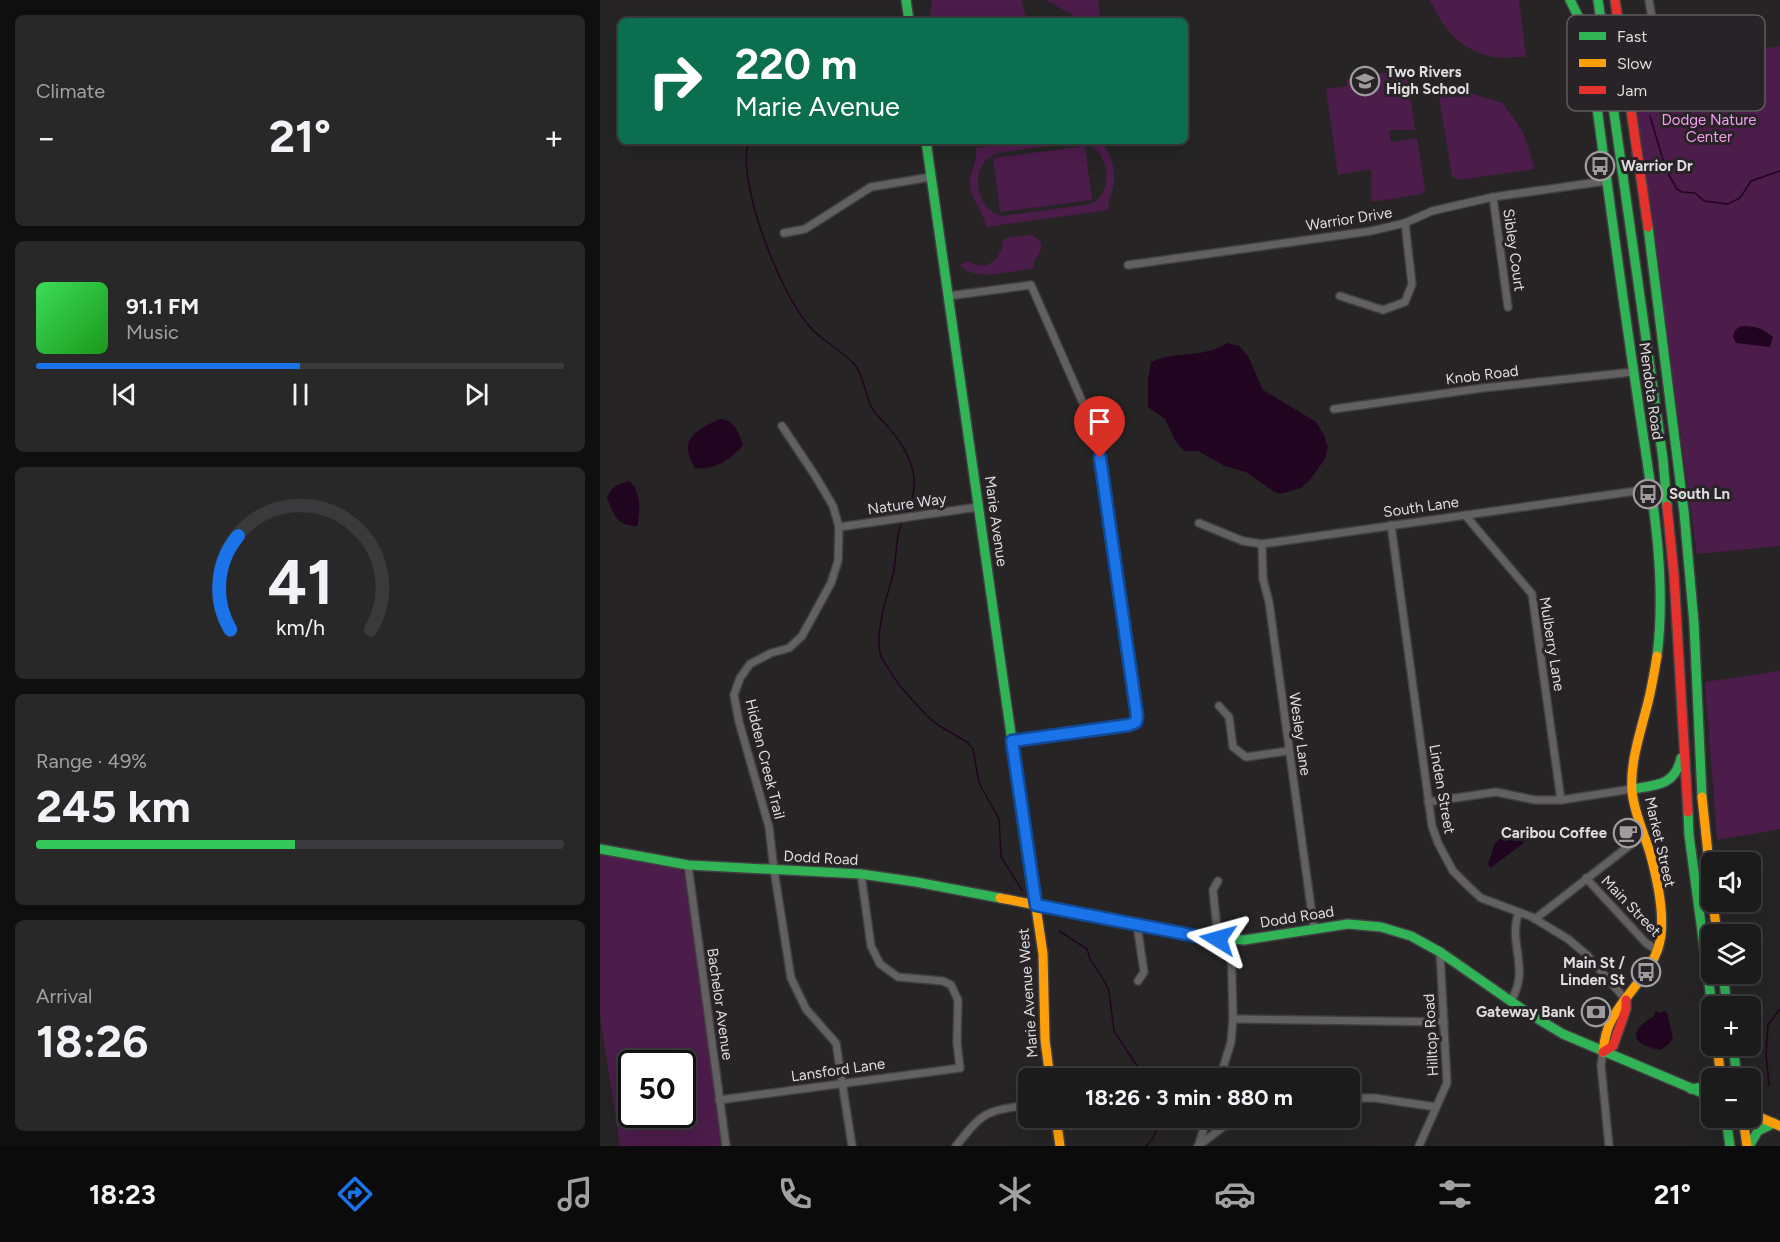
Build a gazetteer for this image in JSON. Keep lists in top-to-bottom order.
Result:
{
  "streets": {
    "main road": [
      "Mendota Road",
      "Marie Avenue",
      "Market Street",
      "Dodd Road",
      "Marie Avenue West"
    ],
    "street": [
      "Warrior Drive",
      "Sibley Court",
      "Knob Road",
      "Nature Way",
      "South Lane",
      "Mulberry Lane",
      "Wesley Lane",
      "Hidden Creek Trail",
      "Linden Street",
      "Main Street",
      "Bachelor Avenue",
      "Hilltop Road",
      "Lansford Lane"
    ]
  },
  "crossings": [
    ["Warrior Drive", "Sibley Court"],
    ["Warrior Drive", "Mendota Road"],
    ["Knob Road", "Mendota Road"],
    ["Mendota Road", "South Lane"],
    ["Mendota Road", "Market Street"],
    ["Nature Way", "Marie Avenue"],
    ["Nature Way", "Hidden Creek Trail"],
    ["South Lane", "Mulberry Lane"],
    ["South Lane", "Wesley Lane"],
    ["South Lane", "Linden Street"],
    ["Marie Avenue", "Dodd Road"],
    ["Marie Avenue", "Marie Avenue West"],
    ["Wesley Lane", "Dodd Road"],
    ["Hidden Creek Trail", "Dodd Road"],
    ["Hidden Creek Trail", "Lansford Lane"],
    ["Linden Street", "Market Street"],
    ["Market Street", "Dodd Road"],
    ["Market Street", "Main Street"],
    ["Dodd Road", "Marie Avenue West"],
    ["Dodd Road", "Bachelor Avenue"],
    ["Dodd Road", "Hilltop Road"],
    ["Dodd Road", "Lansford Lane"],
    ["Bachelor Avenue", "Lansford Lane"]
  ],
  "parks": ["Dodge Nature Center"],
  "places": {
    "school or university": ["Two Rivers High School"],
    "bus stop": ["Warrior Dr", "South Ln", "Main St / Linden St"],
    "cafe": ["Caribou Coffee"],
    "bank": ["Gateway Bank"]
  },
  "legend": ["Fast", "Slow", "Jam"],
  "page": {
    "tile": [
      "Climate",
      ["Range · 49%", "245 km"],
      ["Arrival", "18:26"]
    ],
    "turn": ["220 m", "Marie Avenue"],
    "heat": ["−", "21°", "+"],
    "song": ["91.1 FM", "Music"],
    "map_buttons": ["+", "−"],
    "limit": "50",
    "trip": "18:26 · 3 min · 880 m",
    "tabs": ["18:23", "21°"],
    "gauge": ["41", "km/h"]
  }
}
